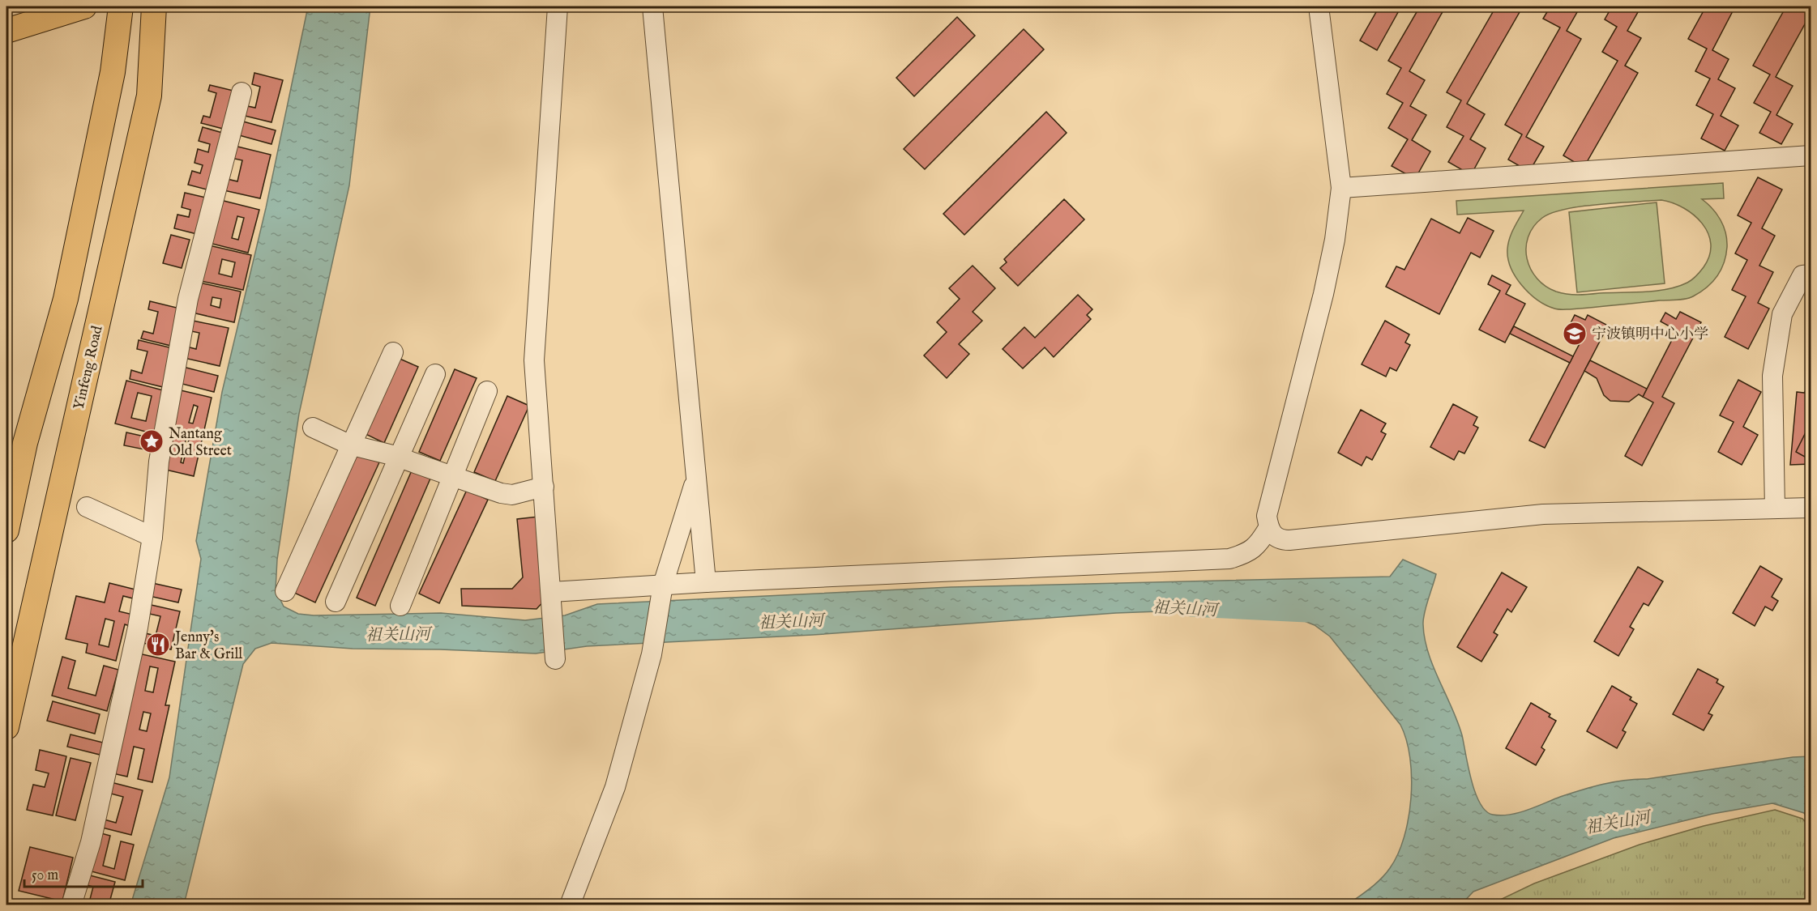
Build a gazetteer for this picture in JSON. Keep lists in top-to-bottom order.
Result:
{
  "streets": {
    "main road": ["Yinfeng Road"]
  },
  "water": ["祖关山河"],
  "places": {
    "school or university": ["宁波镇明中心小学"],
    "place": ["Nantang Old Street"],
    "restaurant": ["Jenny's Bar & Grill"]
  },
  "scale_bar": "50 m"
}
